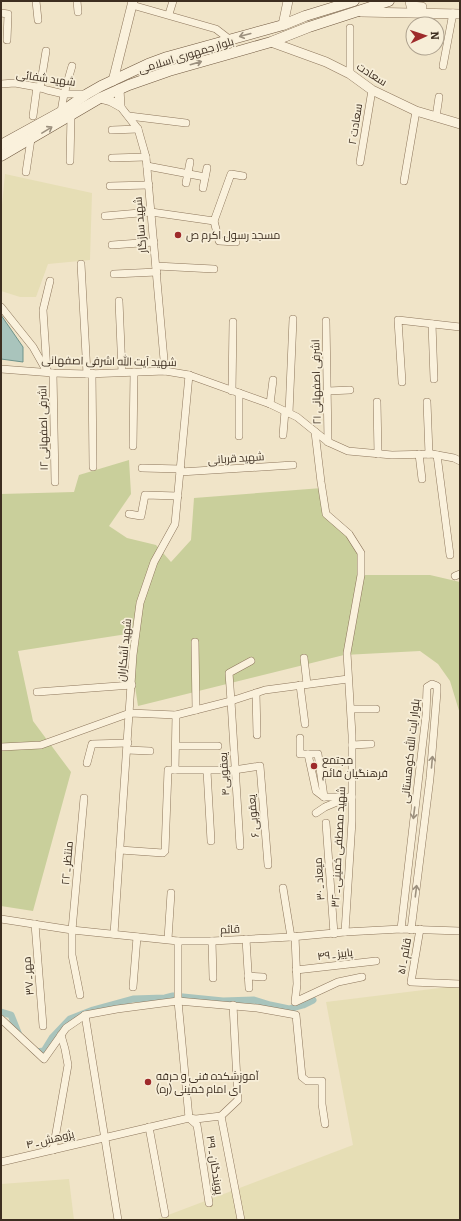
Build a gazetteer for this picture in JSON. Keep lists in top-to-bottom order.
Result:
{
  "streets": {
    "main road": ["بلوار جمهوری اسلامی"],
    "street": [
      "سعادت",
      "شهید شفائی",
      "سعادت ۲",
      "شهید سازگار",
      "شهید آیت الله اشرفی اصفهانی",
      "اشرفی اصفهانی ۲۱",
      "اشرفی اصفهانی ۱۲",
      "شهید قربانی",
      "شهید آشکاران",
      "بلوار آیت الله کوهستانی",
      "یعقوبی۴",
      "یعقوبی ۶",
      "شهید مصطفی خمینی ـ ۳۲",
      "منتظر ـ ۲۲",
      "میعاد ـ ۳۰",
      "قائم",
      "پاییز ـ ۴۹",
      "قائم ـ ۵۱",
      "مهر ـ ۳۷",
      "پژوهش ـ ۴",
      "پویندگان ـ ۳۹"
    ]
  },
  "crossings": [
    ["بلوار جمهوری اسلامی", "سعادت"],
    ["بلوار جمهوری اسلامی", "شهید شفائی"],
    ["بلوار جمهوری اسلامی", "شهید سازگار"],
    ["سعادت", "سعادت ۲"],
    ["شهید سازگار", "شهید آیت الله اشرفی اصفهانی"],
    ["شهید آیت الله اشرفی اصفهانی", "اشرفی اصفهانی ۲۱"],
    ["شهید آیت الله اشرفی اصفهانی", "اشرفی اصفهانی ۱۲"],
    ["شهید آیت الله اشرفی اصفهانی", "شهید آشکاران"],
    ["شهید آیت الله اشرفی اصفهانی", "شهید مصطفی خمینی ـ ۳۲"],
    ["شهید قربانی", "شهید آشکاران"],
    ["شهید آشکاران", "قائم"],
    ["بلوار آیت الله کوهستانی", "قائم"],
    ["یعقوبی۴", "یعقوبی ۶"],
    ["شهید مصطفی خمینی ـ ۳۲", "قائم"],
    ["منتظر ـ ۲۲", "قائم"],
    ["میعاد ـ ۳۰", "قائم"],
    ["قائم", "قائم ـ ۵۱"],
    ["قائم", "مهر ـ ۳۷"],
    ["قائم", "پویندگان ـ ۳۹"],
    ["پژوهش ـ ۴", "پویندگان ـ ۳۹"]
  ],
  "places": ["مسجد رسول اکرم ص", "مجتمع فرهنگیان قائم", "آموزشکده فنی و حرفه ای امام خمینی (ره)"],
  "north": "right"
}
